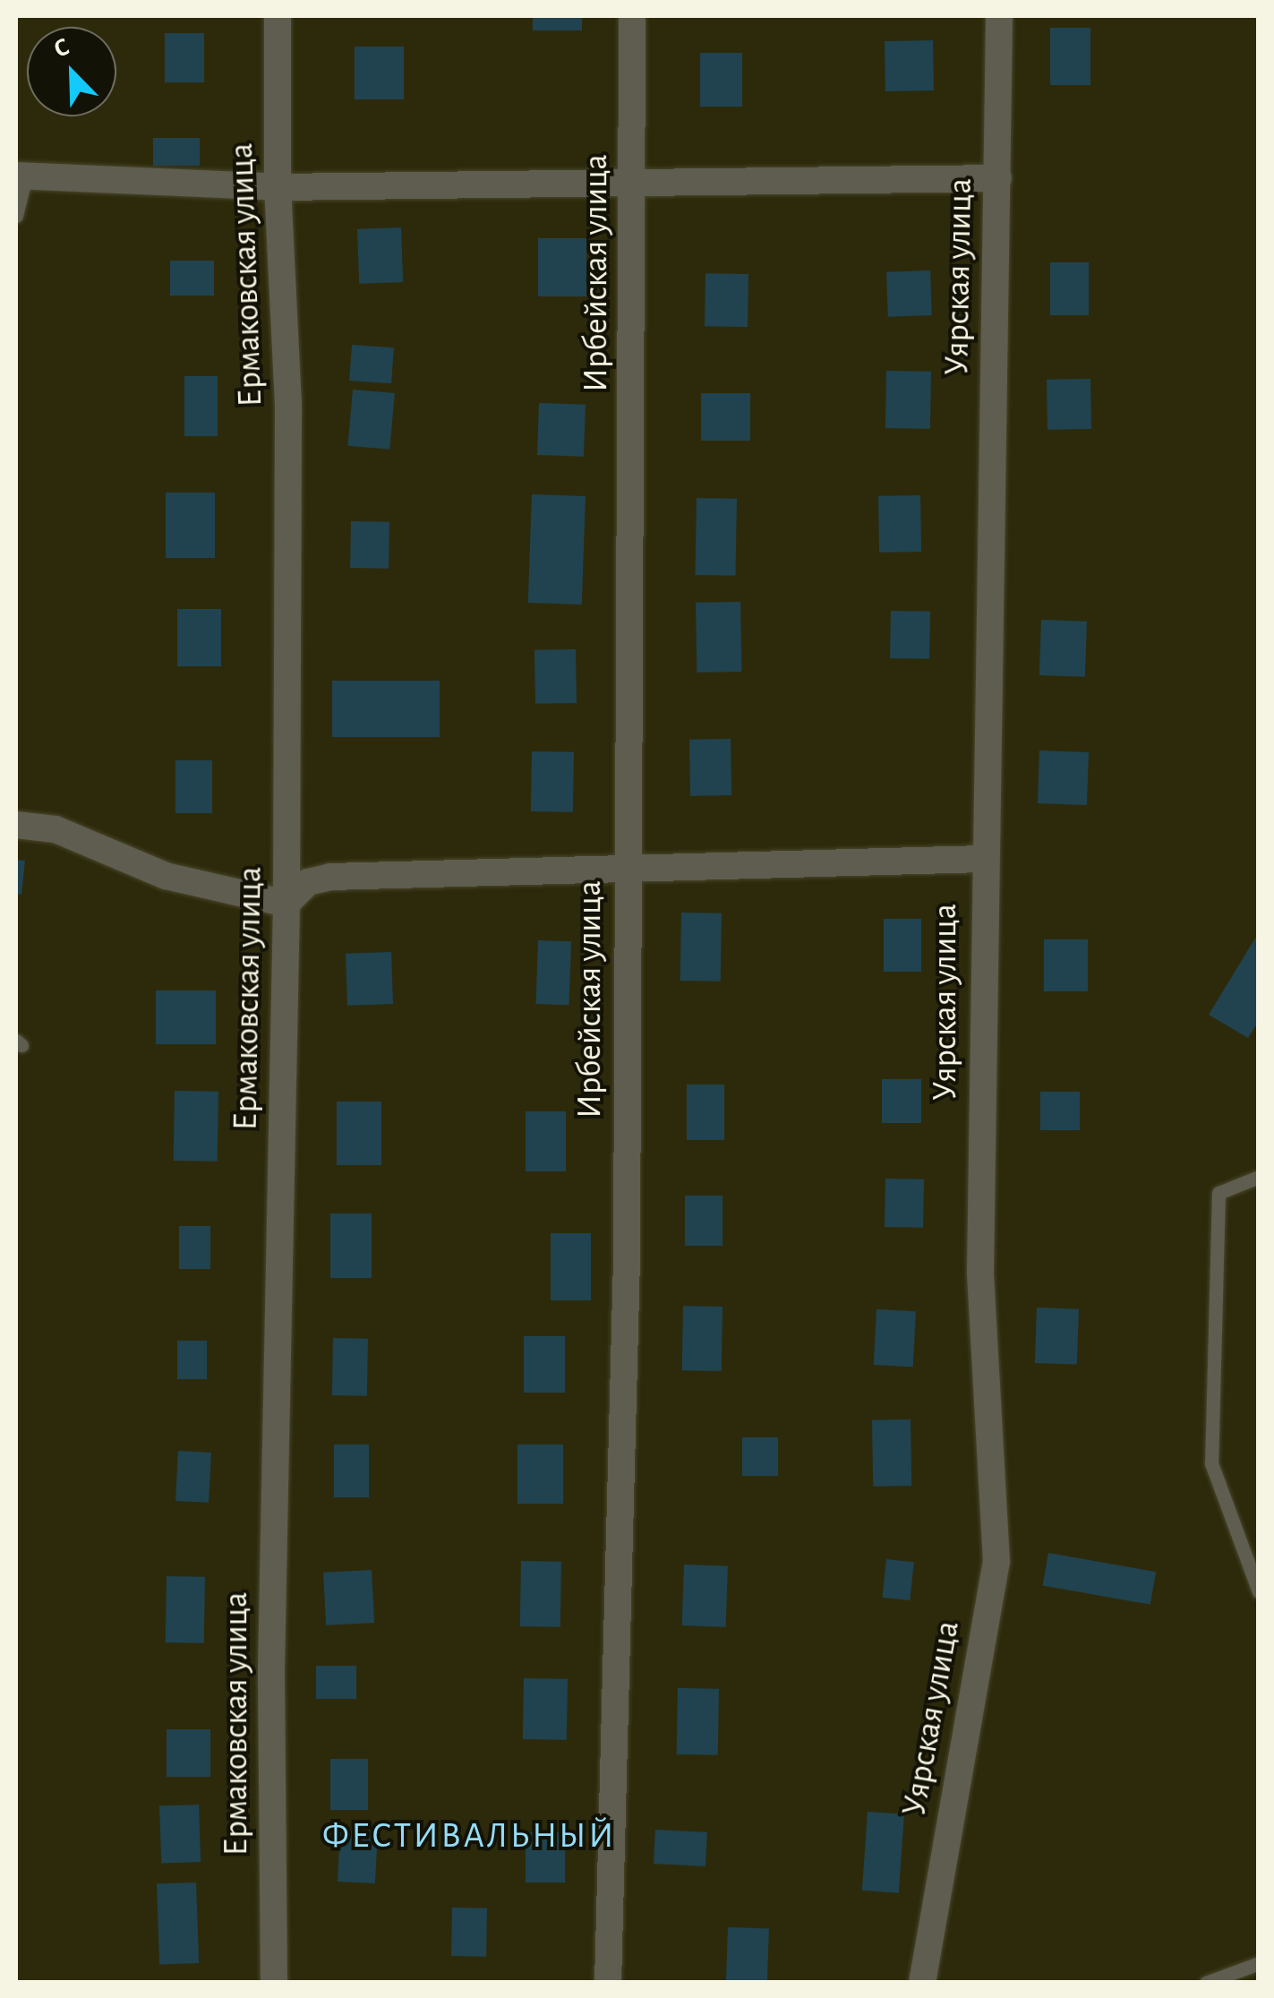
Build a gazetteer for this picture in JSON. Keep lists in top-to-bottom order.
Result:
{
  "streets": {
    "street": ["Ирбейская улица", "Ермаковская улица", "Уярская улица"]
  },
  "districts": ["ФЕСТИВАЛЬНЫЙ"],
  "north": "top left"
}
